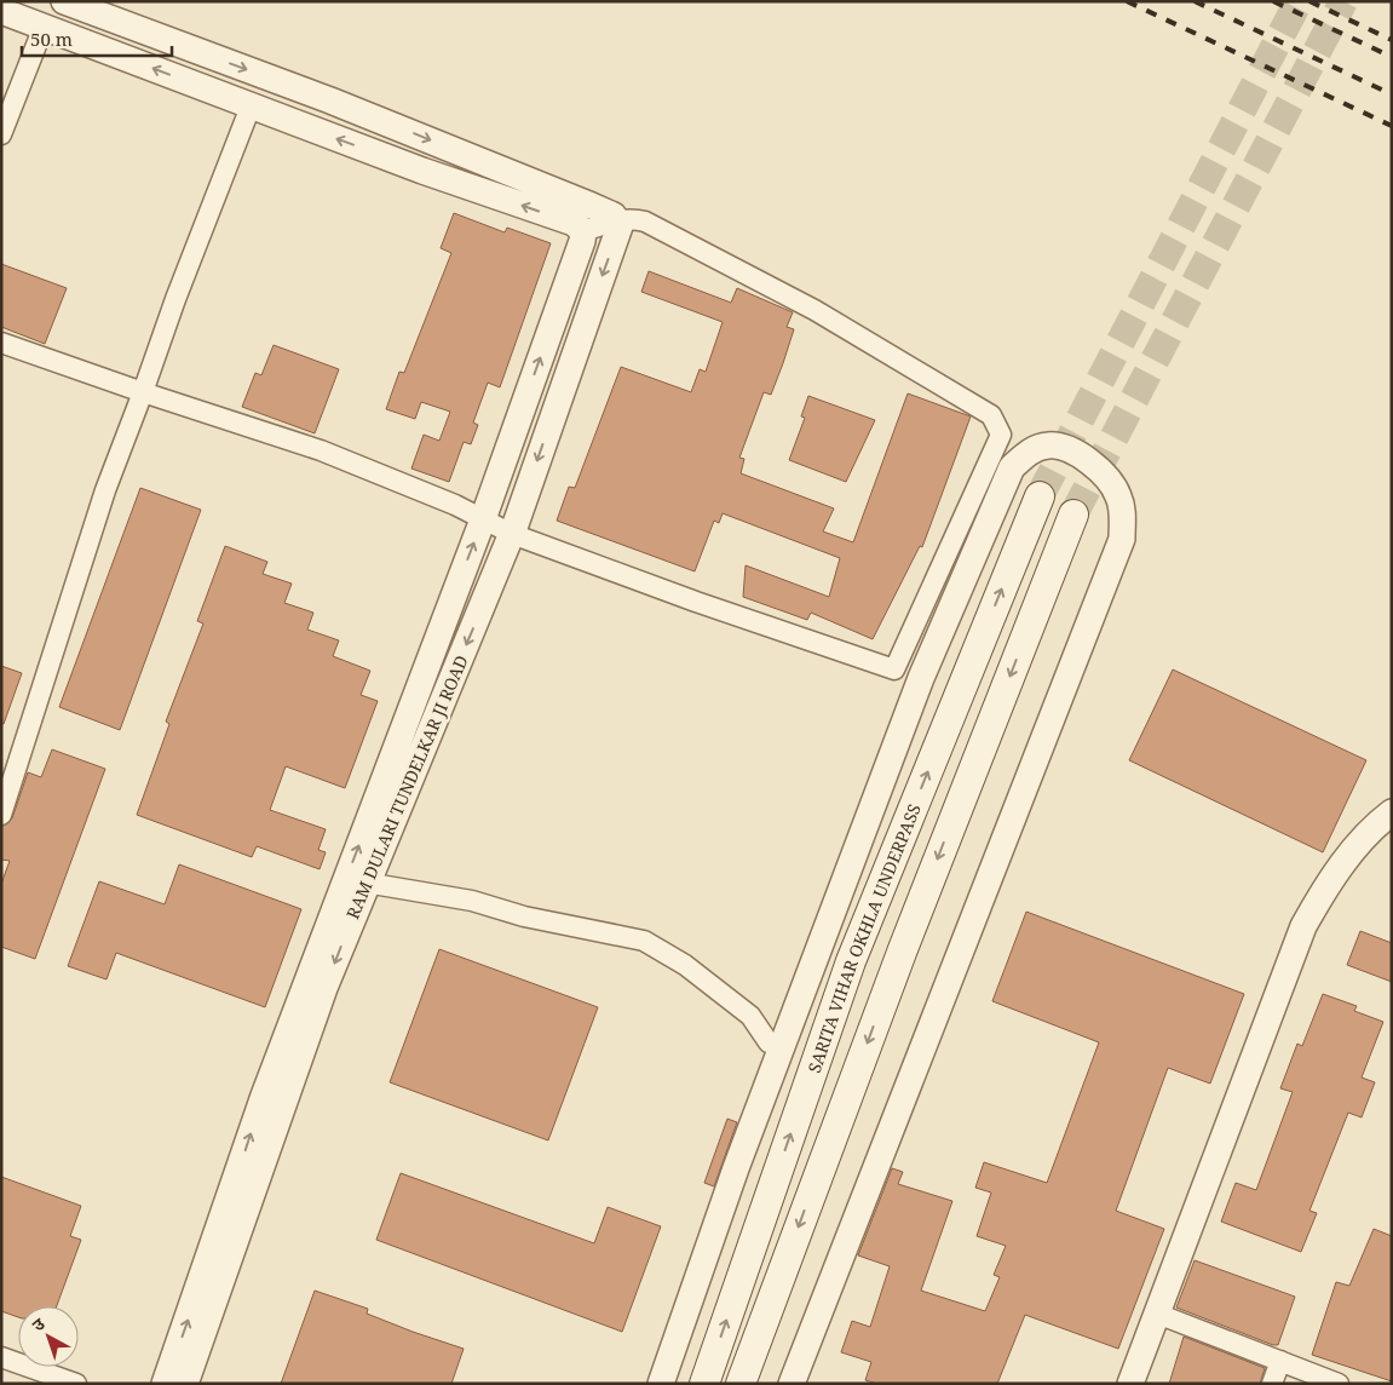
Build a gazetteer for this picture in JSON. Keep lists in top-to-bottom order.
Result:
{
  "streets": {
    "main road": ["SARITA VIHAR OKHLA UNDERPASS"],
    "street": ["RAM DULARI TUNDELKAR JI ROAD"]
  },
  "scale_bar": "50 m",
  "north": "top left"
}
